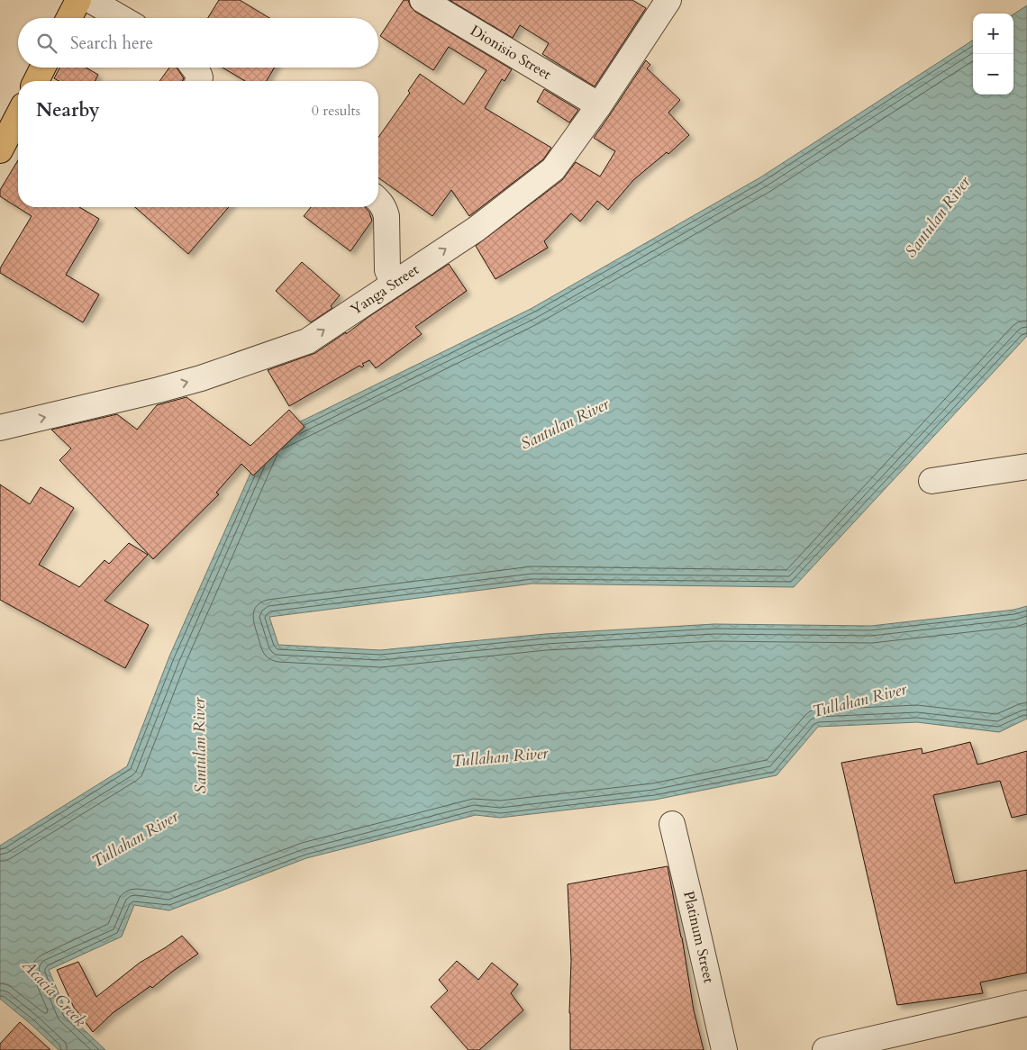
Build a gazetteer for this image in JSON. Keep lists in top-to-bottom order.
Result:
{
  "streets": {
    "street": ["Dionisio Street", "Yanga Street", "Platinum Street"]
  },
  "crossings": [
    ["Dionisio Street", "Yanga Street"]
  ],
  "one_way": ["Yanga Street"],
  "water": ["Santulan River", "Tullahan River", "Acacia Creek"],
  "page": {
    "map_buttons": ["+", "−"],
    "search": "Search here",
    "heading": ["Nearby", "0 results"]
  }
}
